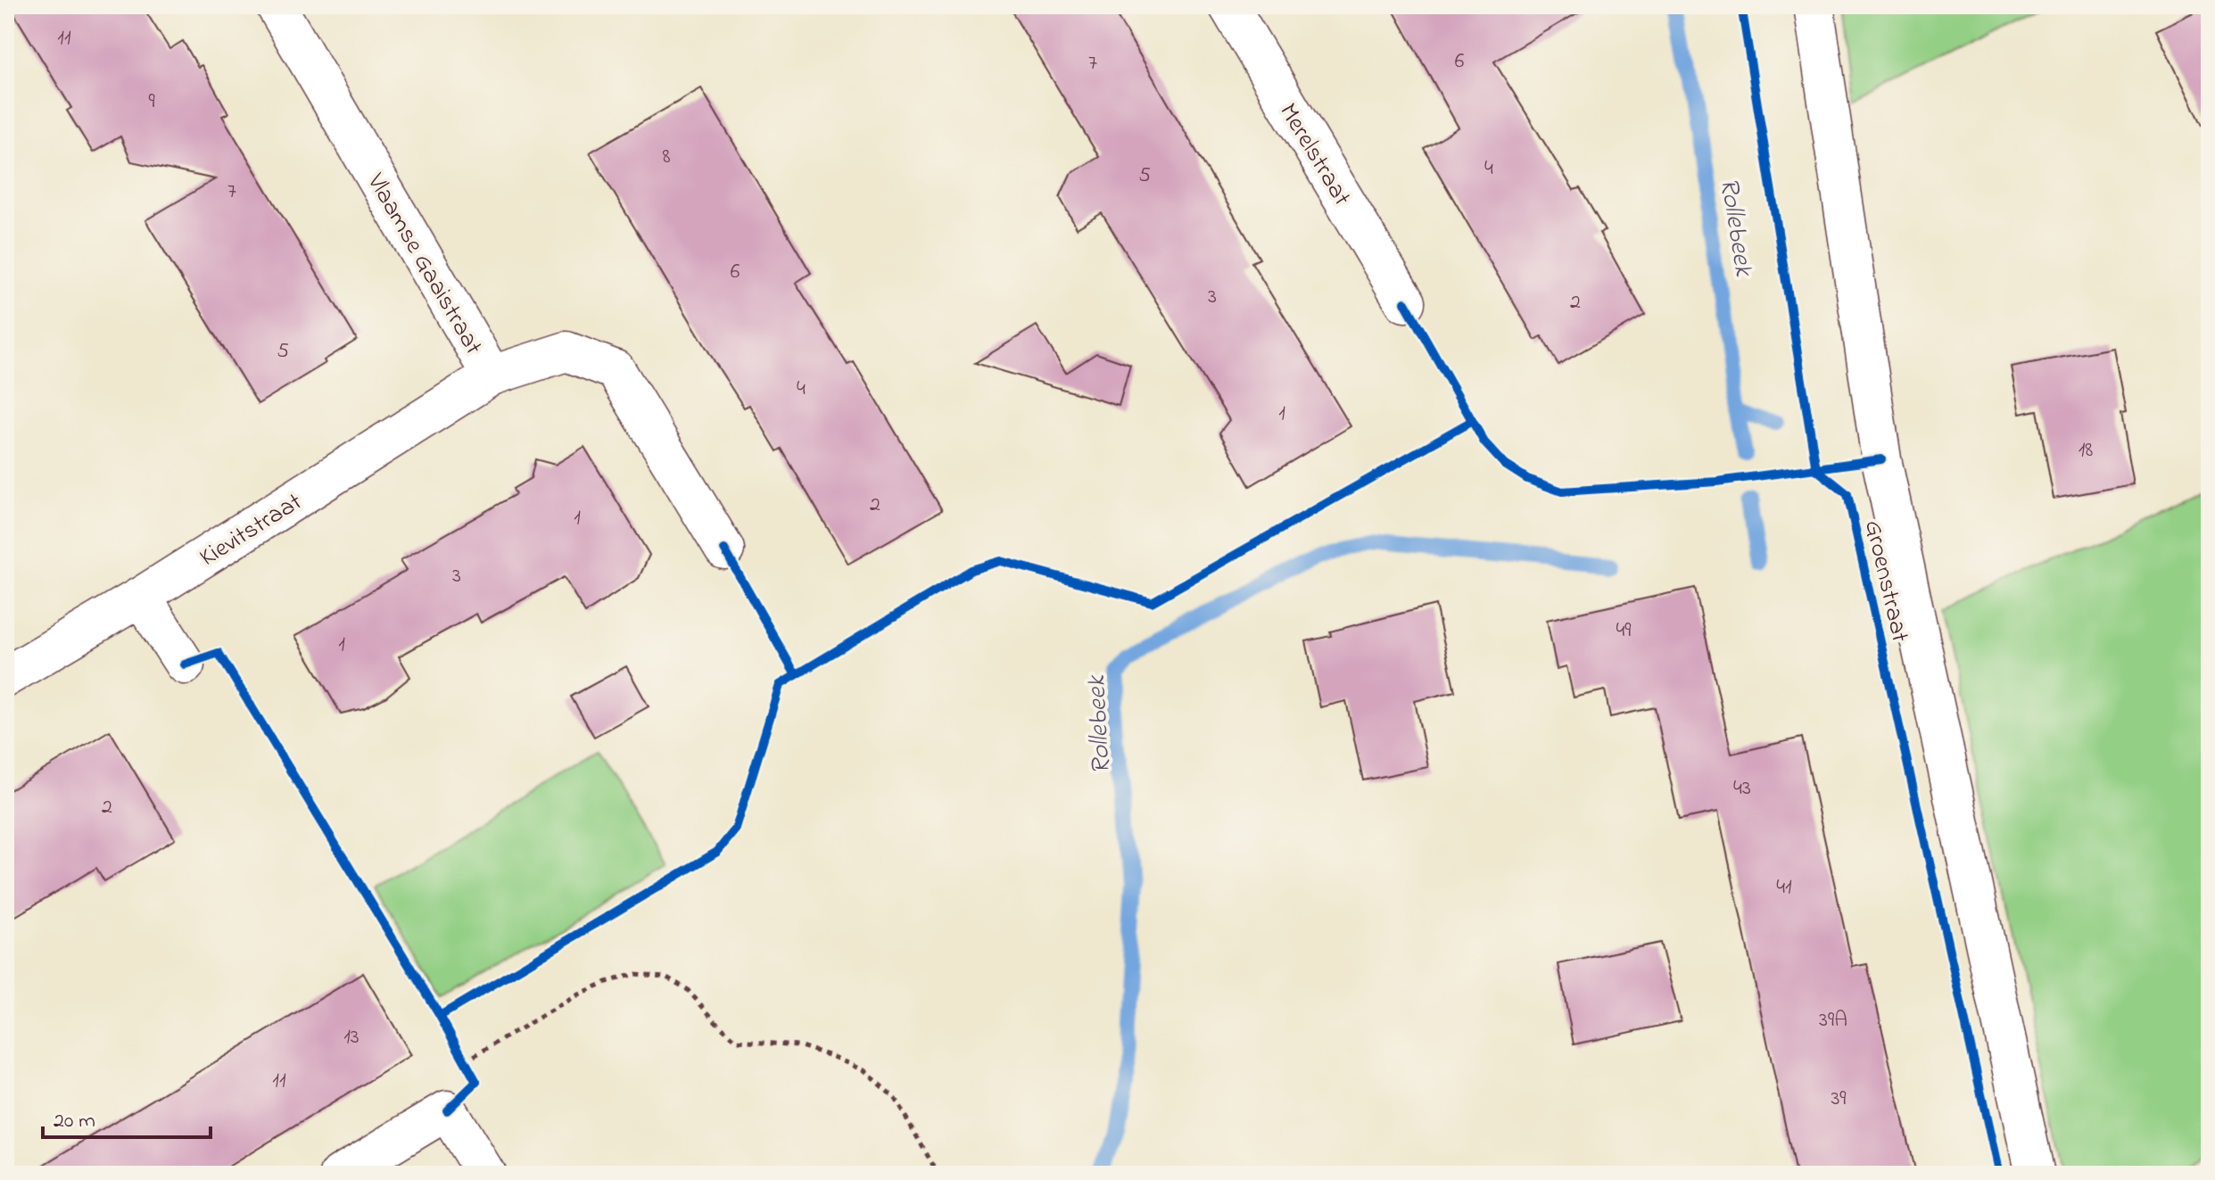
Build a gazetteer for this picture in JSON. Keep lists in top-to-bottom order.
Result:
{
  "streets": {
    "street": [
      "Merelstraat",
      "Vlaamse Gaaistraat",
      "Kievitstraat",
      "Groenstraat"
    ]
  },
  "crossings": [
    ["Vlaamse Gaaistraat", "Kievitstraat"]
  ],
  "water": ["Rollebeek"],
  "house_numbers": [
    "11",
    "6",
    "7",
    "9",
    "8",
    "4",
    "5",
    "7",
    "6",
    "3",
    "2",
    "5",
    "4",
    "1",
    "18",
    "2",
    "1",
    "3",
    "49",
    "1",
    "43",
    "2",
    "41",
    "39A",
    "13",
    "11",
    "39"
  ],
  "scale_bar": "20 m"
}
